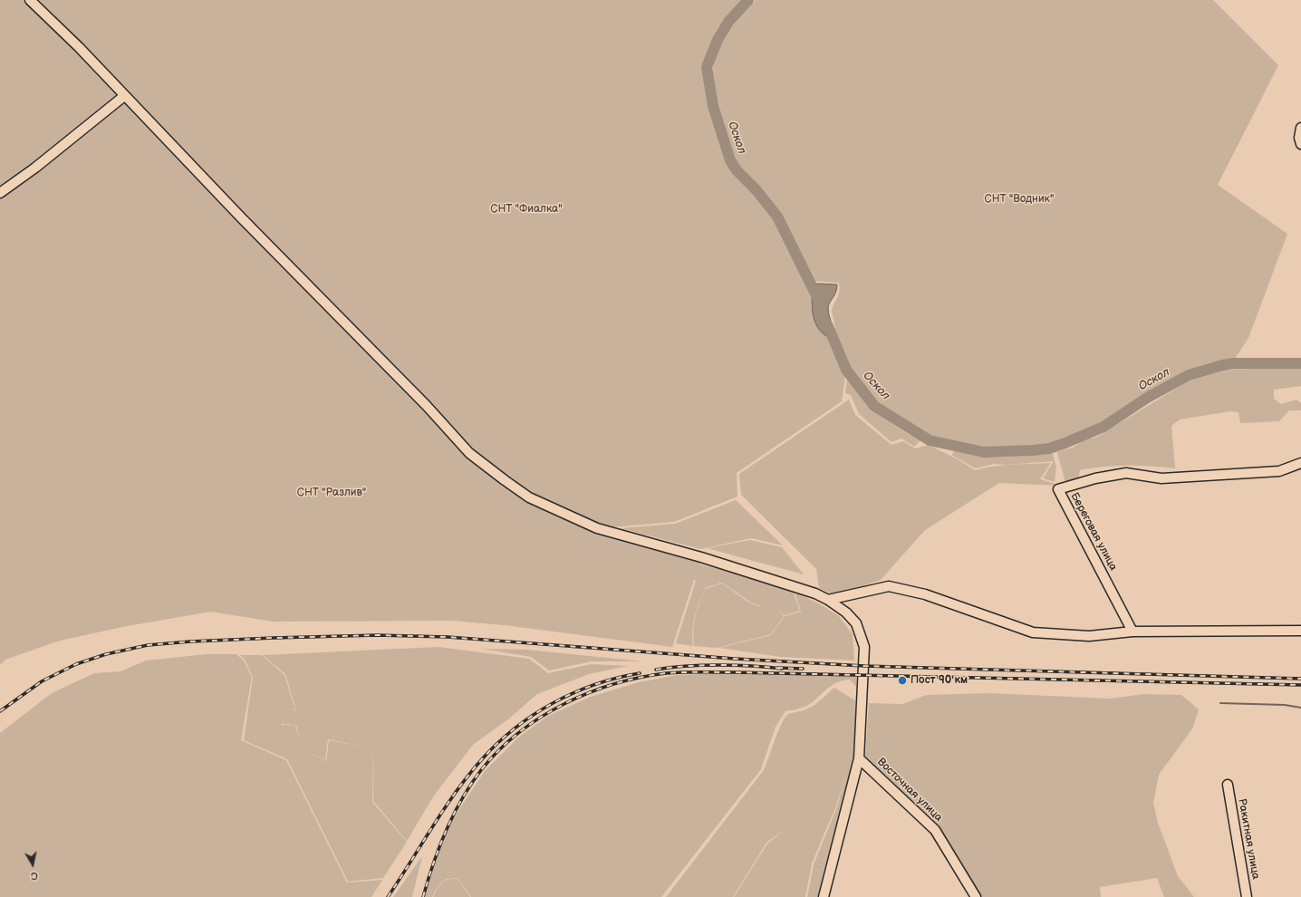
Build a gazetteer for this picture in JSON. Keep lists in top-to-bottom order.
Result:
{
  "streets": {
    "street": ["Береговая улица", "Восточная улица", "Ракитная улица"]
  },
  "water": ["Оскол"],
  "parks": ["СНТ \"Водник\"", "СНТ \"Фиалка\"", "СНТ \"Разлив\""],
  "places": ["Пост 90 км"],
  "north": "bottom"
}
